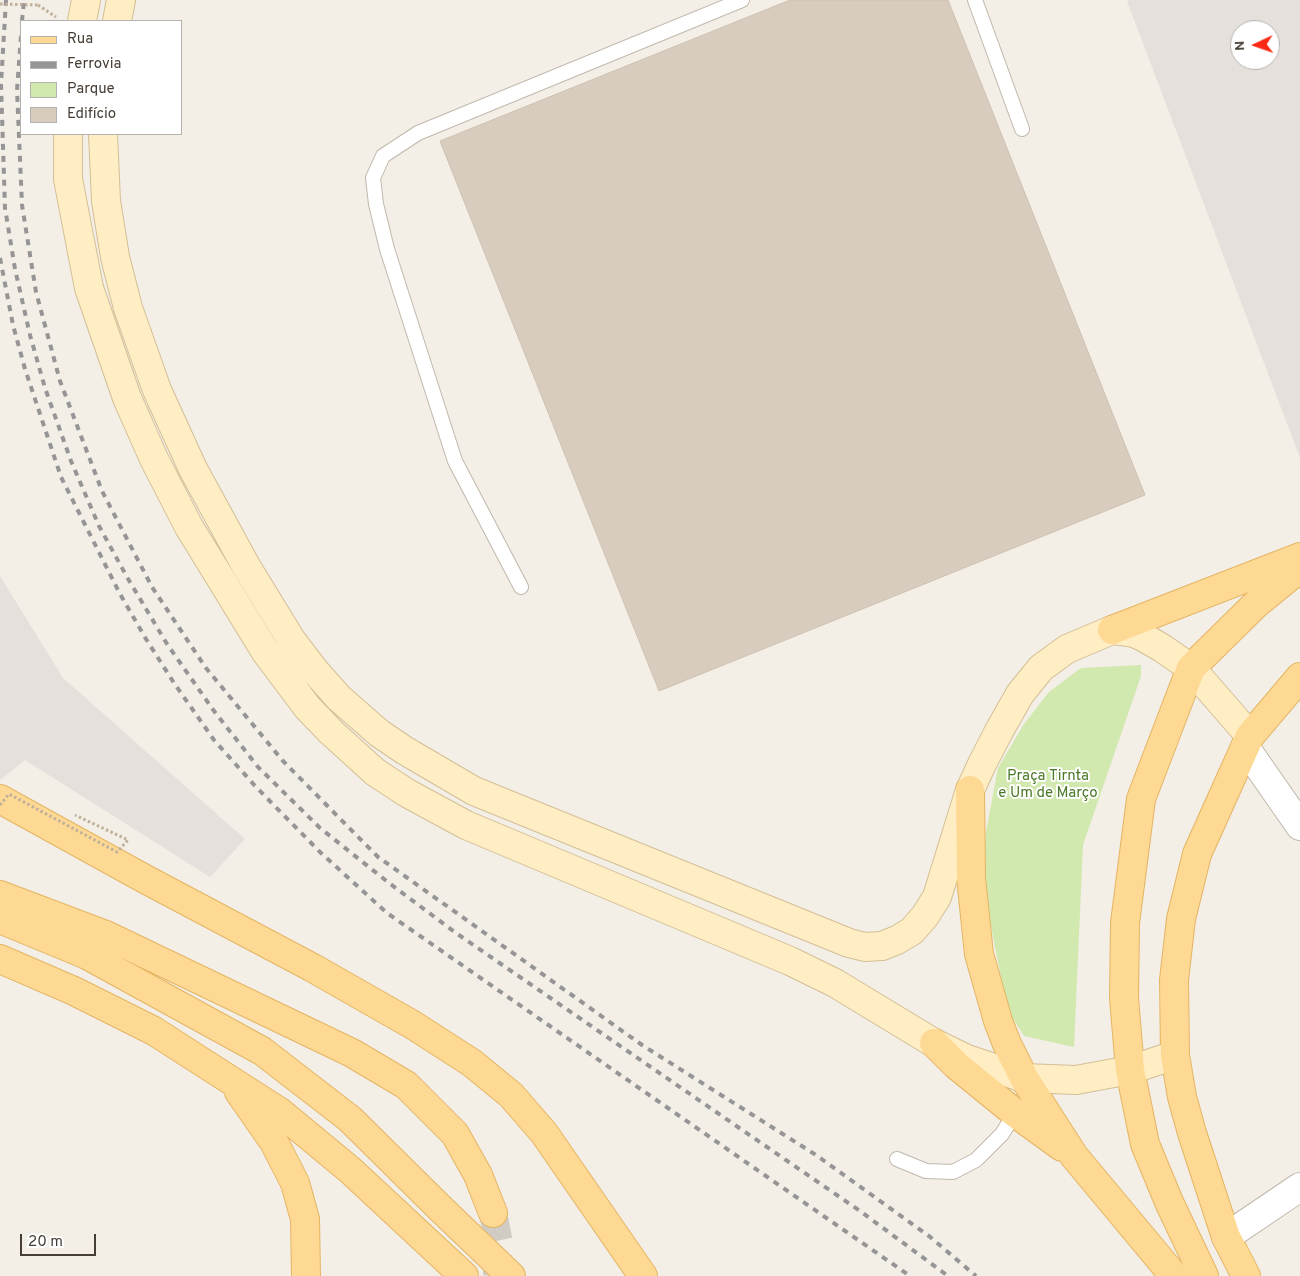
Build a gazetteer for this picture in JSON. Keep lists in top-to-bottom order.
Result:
{
  "parks": ["Praça Tirnta e Um de Março"],
  "legend": [
    "Rua",
    "Ferrovia",
    "Parque",
    "Edifício"
  ],
  "scale_bar": "20 m",
  "north": "left"
}
